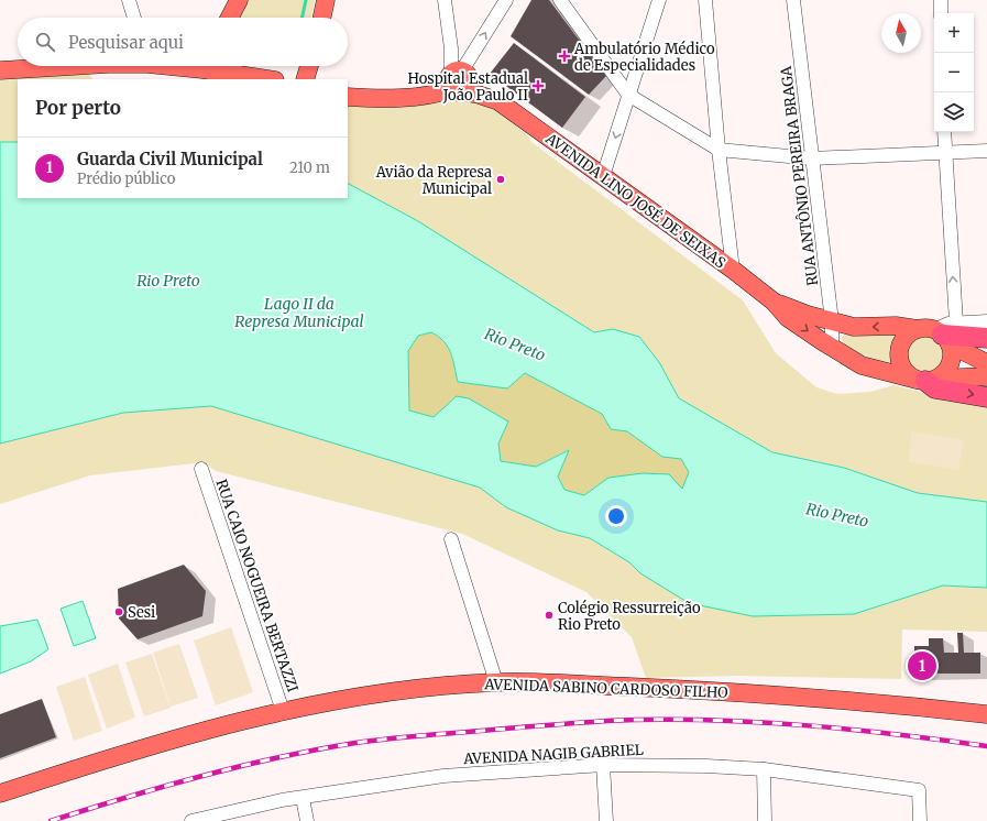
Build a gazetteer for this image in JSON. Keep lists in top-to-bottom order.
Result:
{
  "streets": {
    "main road": ["AVENIDA LINO JOSÉ DE SEIXAS", "AVENIDA SABINO CARDOSO FILHO"],
    "street": ["RUA ANTÔNIO PEREIRA BRAGA", "RUA CAIO NOGUEIRA BERTAZZI", "AVENIDA NAGIB GABRIEL"]
  },
  "crossings": [
    ["RUA ANTÔNIO PEREIRA BRAGA", "AVENIDA LINO JOSÉ DE SEIXAS"],
    ["RUA CAIO NOGUEIRA BERTAZZI", "AVENIDA SABINO CARDOSO FILHO"]
  ],
  "water": ["Rio Preto", "Lago II da Represa Municipal"],
  "places": {
    "health": ["Ambulatório Médico de Especialidades", "Hospital Estadual João Paulo II"],
    "other": ["Avião da Represa Municipal", "Sesi", "Colégio Ressurreição Rio Preto"]
  },
  "north": "top",
  "page": {
    "map_buttons": ["+", "−"],
    "search": "Pesquisar aqui",
    "heading": "Por perto",
    "list": [
      {
        "mark": "1",
        "name": "Guarda Civil Municipal",
        "note": "Prédio público",
        "value": "210 m"
      }
    ],
    "pins": "1"
  }
}
